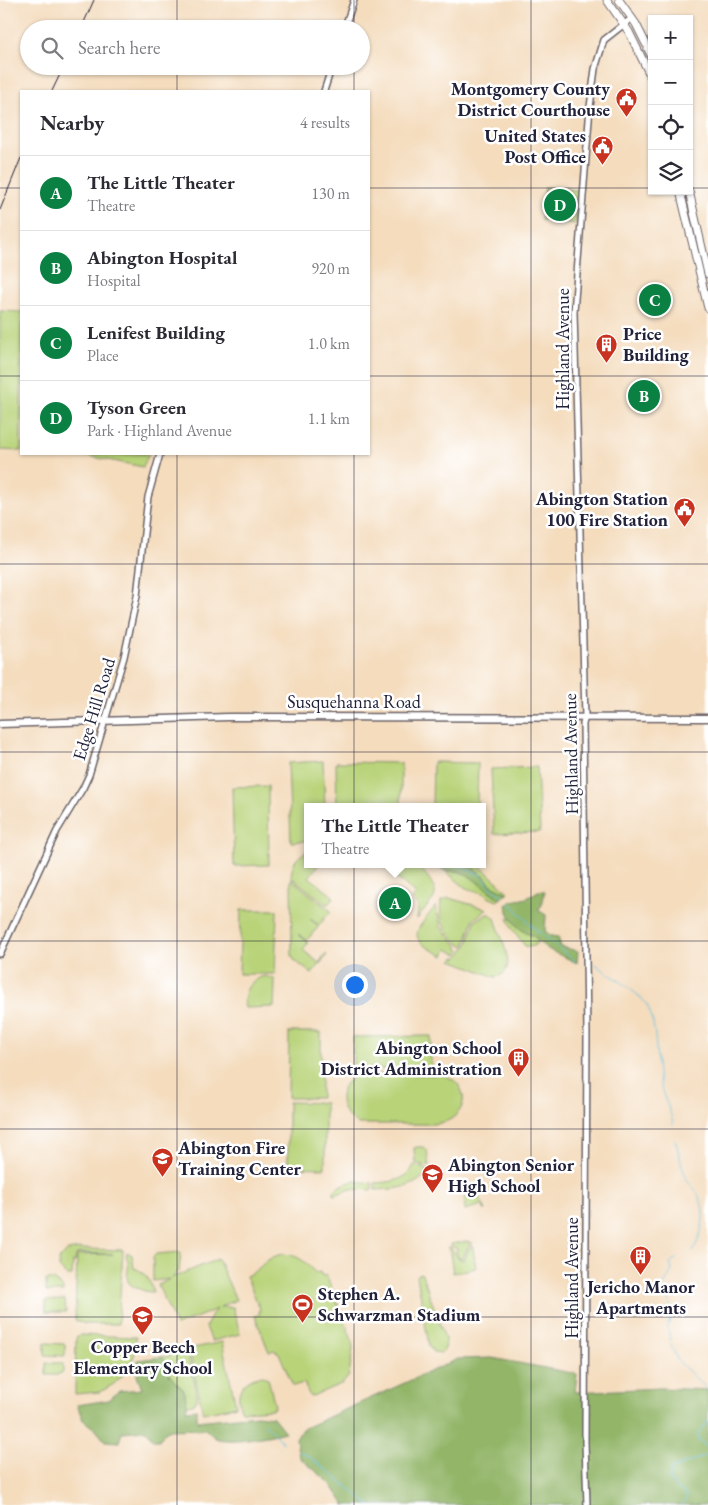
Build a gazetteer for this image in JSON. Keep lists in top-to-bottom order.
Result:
{
  "streets": {
    "main road": ["Susquehanna Road"],
    "street": ["Highland Avenue", "Edge Hill Road"]
  },
  "crossings": [
    ["Highland Avenue", "Susquehanna Road"],
    ["Susquehanna Road", "Edge Hill Road"]
  ],
  "places": {
    "public building": ["Montgomery County District Courthouse", "United States Post Office", "Abington Station 100 Fire Station"],
    "building": ["Price Building", "Abington School District Administration", "Jericho Manor Apartments"],
    "school or university": ["Abington Fire Training Center", "Abington Senior High School", "Copper Beech Elementary School"],
    "sports": ["Stephen A. Schwarzman Stadium"]
  },
  "page": {
    "map_buttons": ["+", "−"],
    "search": "Search here",
    "heading": ["Nearby", "4 results"],
    "list": [
      {
        "mark": "A",
        "name": "The Little Theater",
        "note": "Theatre",
        "value": "130 m"
      },
      {
        "mark": "B",
        "name": "Abington Hospital",
        "note": "Hospital",
        "value": "920 m"
      },
      {
        "mark": "C",
        "name": "Lenifest Building",
        "note": "Place",
        "value": "1.0 km"
      },
      {
        "mark": "D",
        "name": "Tyson Green",
        "note": "Park · Highland Avenue",
        "value": "1.1 km"
      }
    ],
    "pins": [
      "D",
      "C",
      "B",
      "A"
    ],
    "popup": ["The Little Theater", "Theatre"]
  }
}
